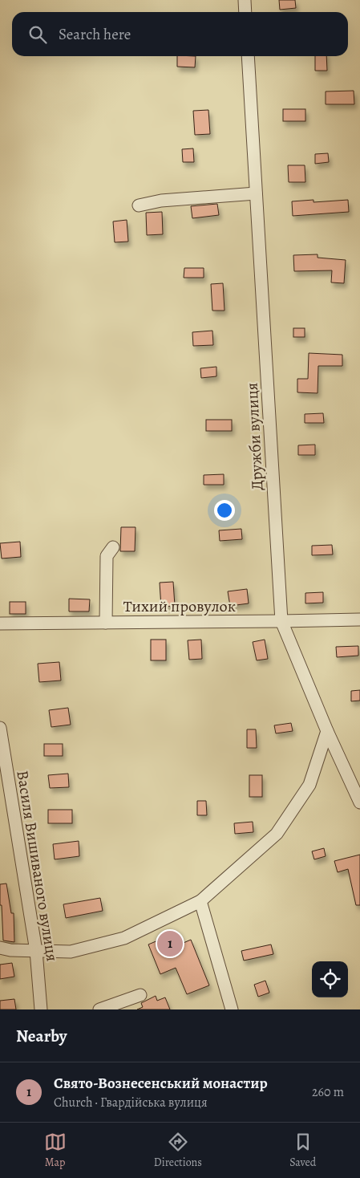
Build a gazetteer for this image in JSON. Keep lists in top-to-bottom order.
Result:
{
  "streets": {
    "street": ["Дружби вулиця", "Тихий провулок", "Василя Вишиваного вулиця"]
  },
  "crossings": [
    ["Дружби вулиця", "Тихий провулок"]
  ],
  "page": {
    "search": "Search here",
    "pins": "1",
    "heading": "Nearby",
    "list": [
      {
        "mark": "1",
        "name": "Cвято-Вознесенський монастир",
        "note": "Church · Гвардійська вулиця",
        "value": "260 m"
      }
    ],
    "nav": ["Map", "Directions", "Saved"]
  }
}
